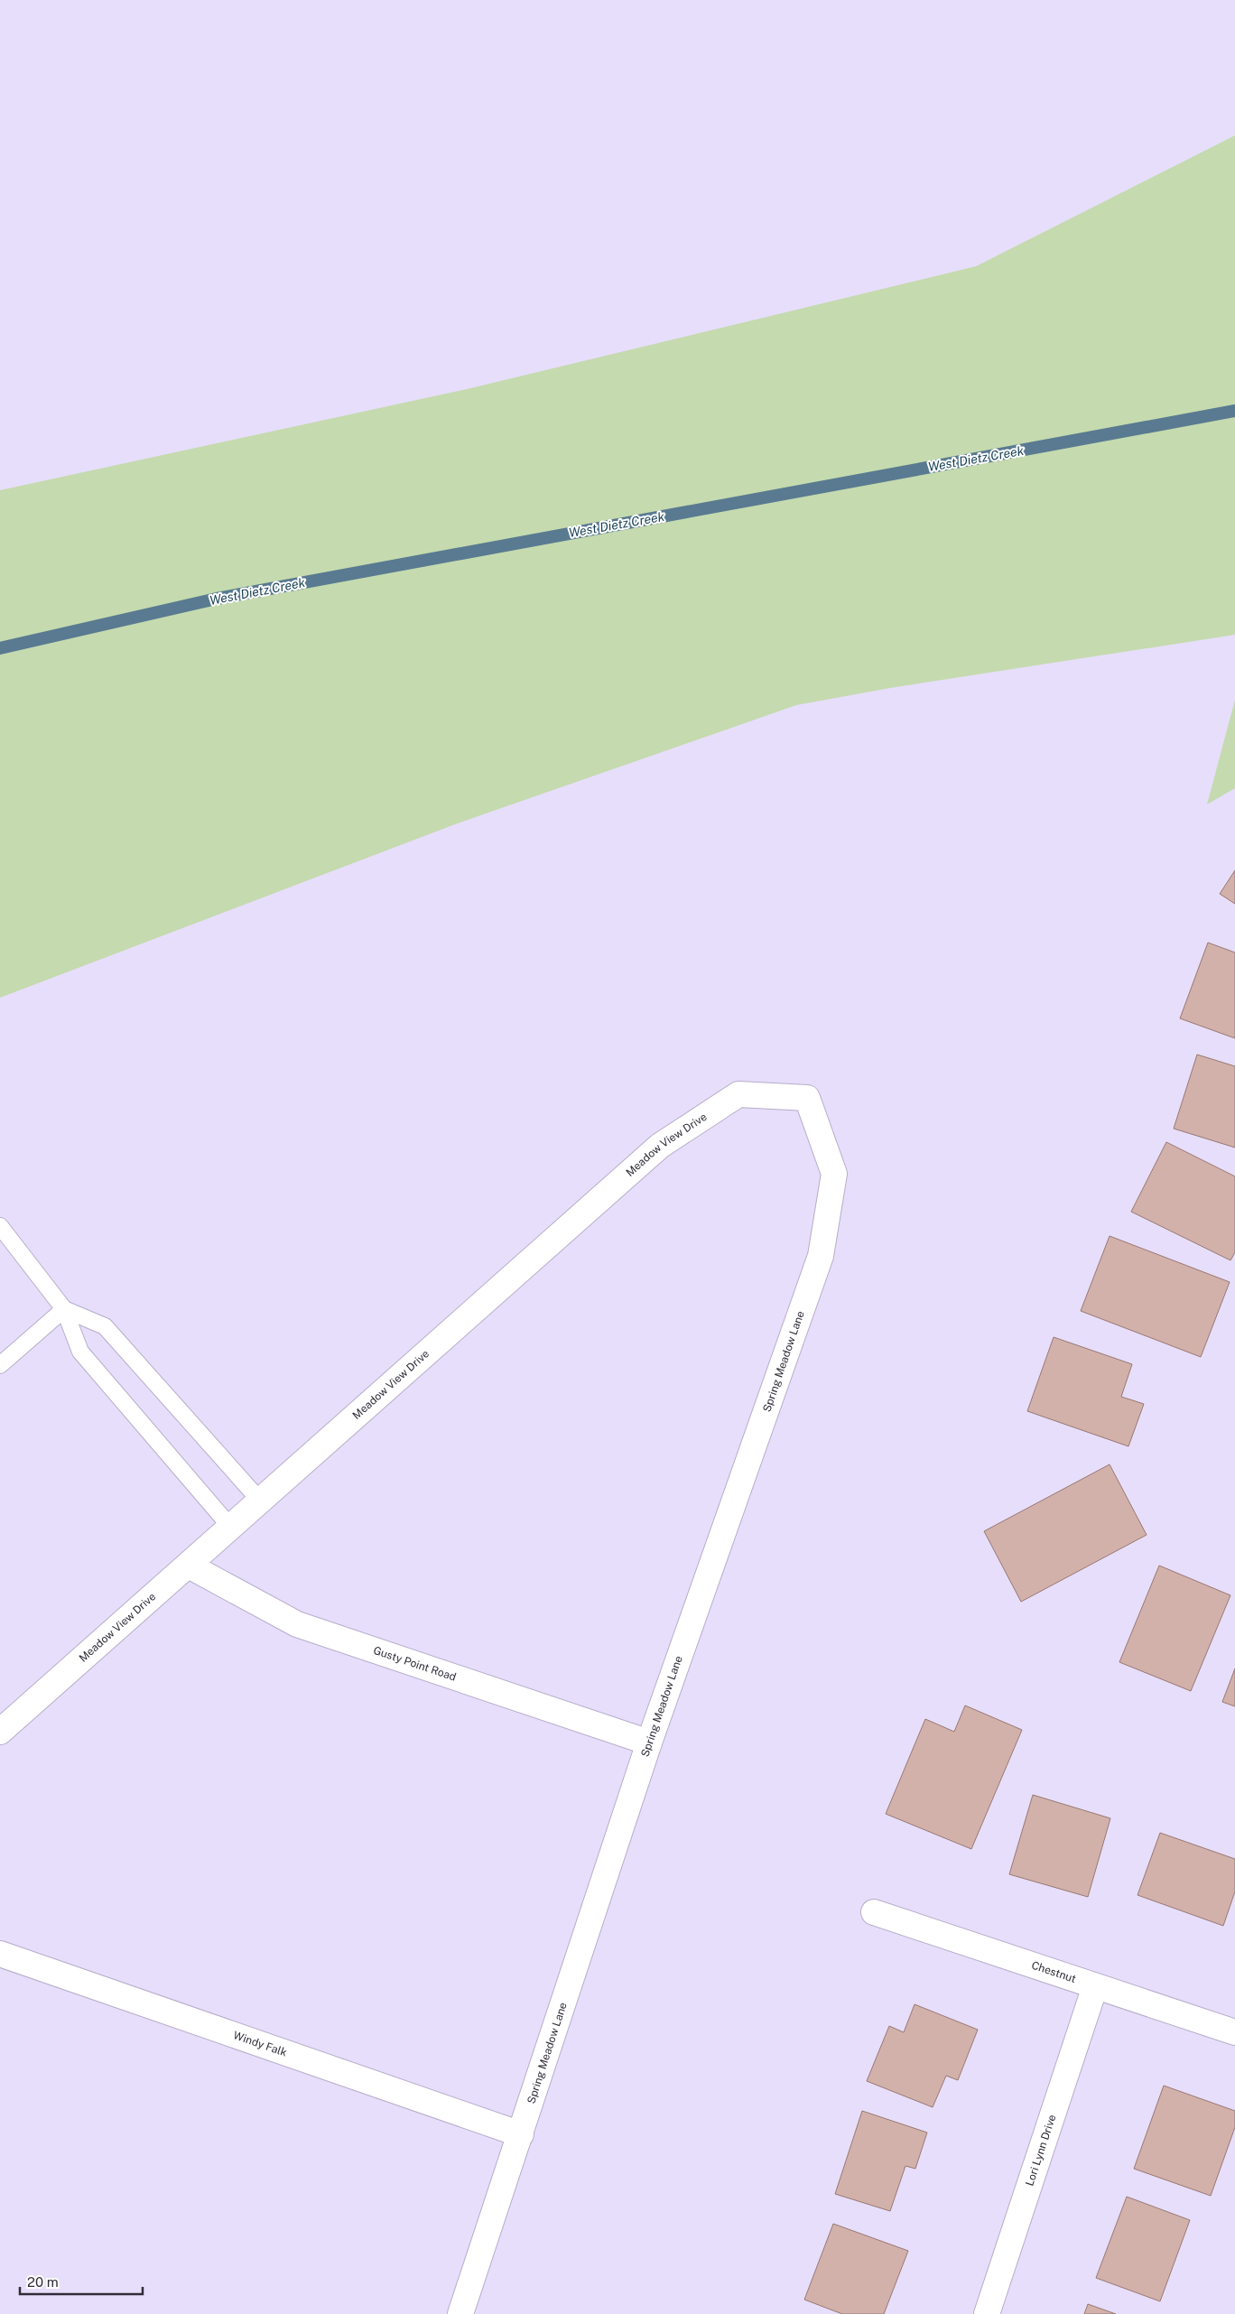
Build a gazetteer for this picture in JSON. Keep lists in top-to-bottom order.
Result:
{
  "streets": {
    "street": [
      "Meadow View Drive",
      "Spring Meadow Lane",
      "Gusty Point Road",
      "Chestnut",
      "Windy Falk",
      "Lori Lynn Drive"
    ]
  },
  "crossings": [
    ["Meadow View Drive", "Spring Meadow Lane"],
    ["Meadow View Drive", "Gusty Point Road"],
    ["Spring Meadow Lane", "Gusty Point Road"],
    ["Spring Meadow Lane", "Windy Falk"],
    ["Chestnut", "Lori Lynn Drive"]
  ],
  "water": ["West Dietz Creek"],
  "scale_bar": "20 m"
}
